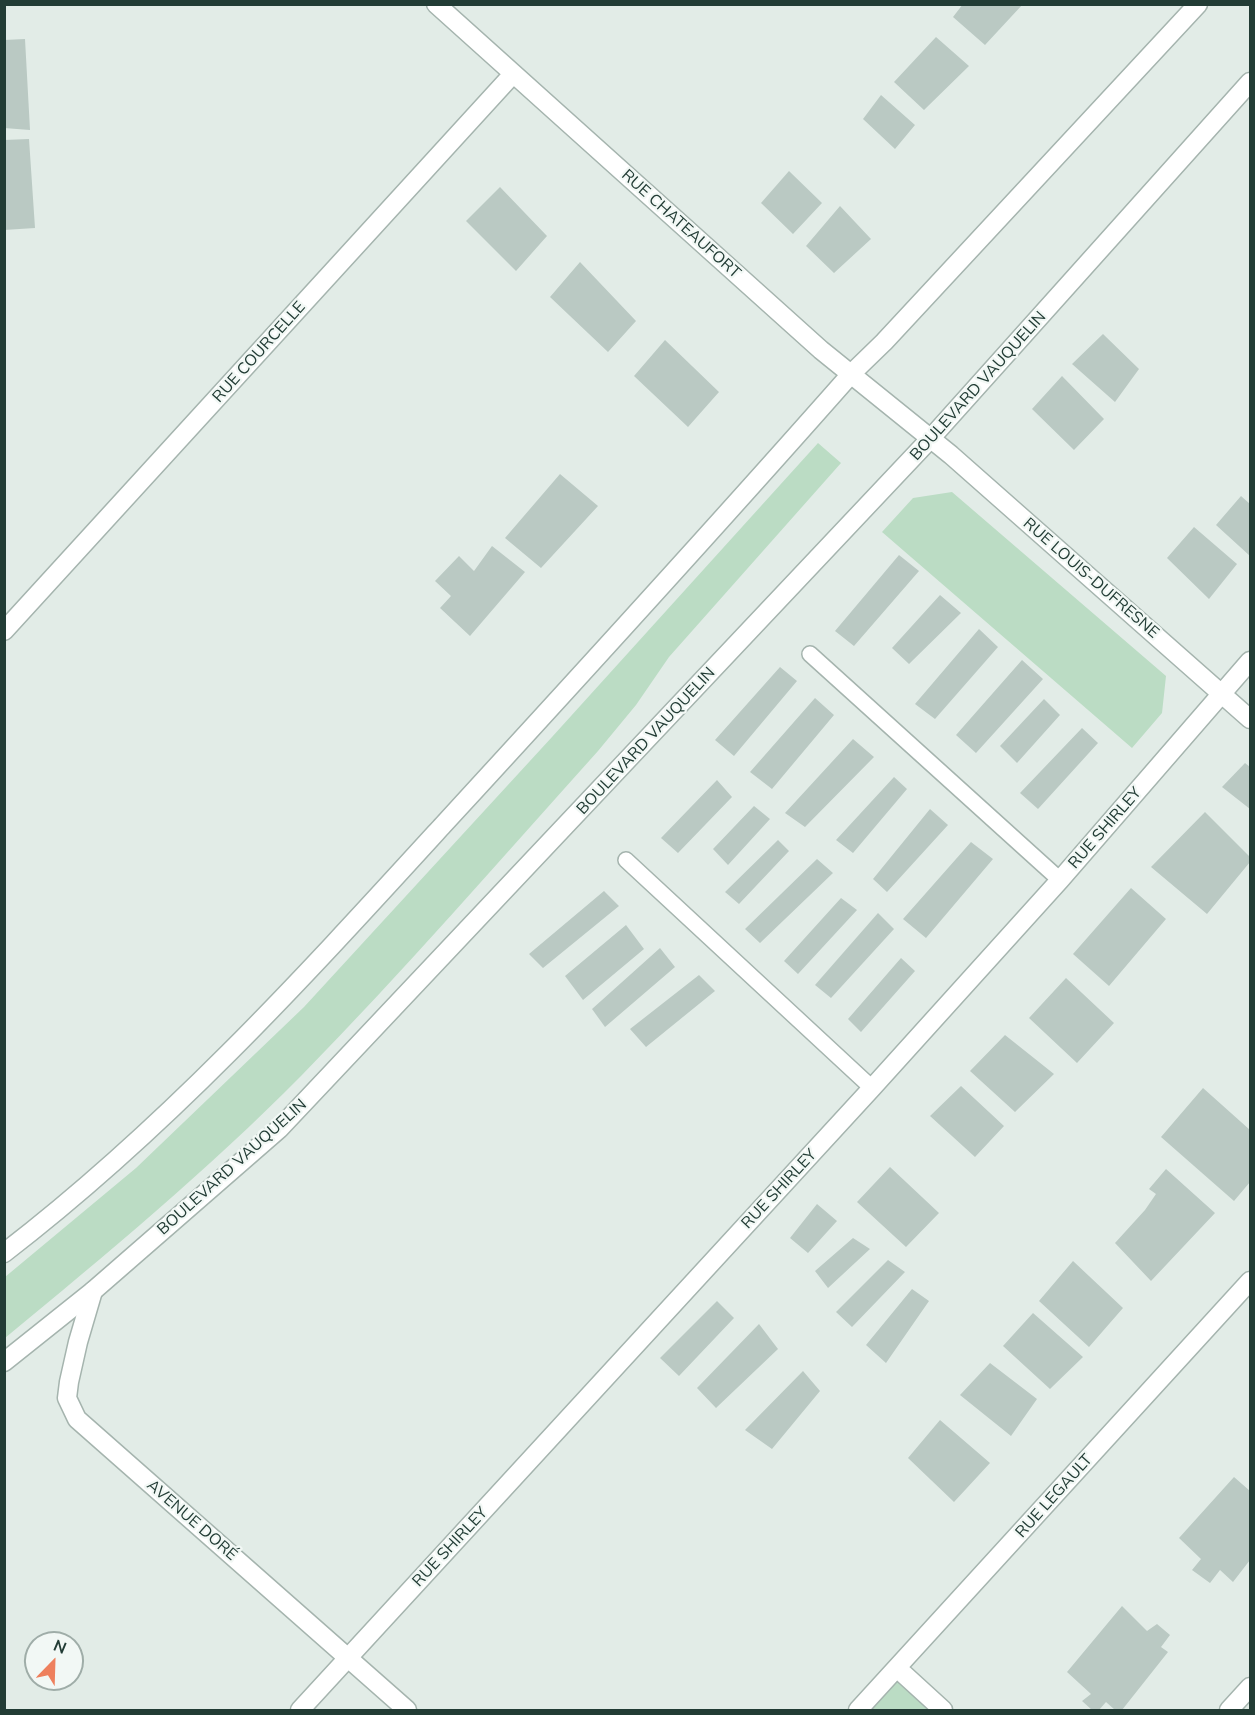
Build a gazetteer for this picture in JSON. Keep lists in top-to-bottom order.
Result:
{
  "streets": {
    "street": [
      "RUE CHATEAUFORT",
      "RUE COURCELLE",
      "BOULEVARD VAUQUELIN",
      "RUE LOUIS-DUFRESNE",
      "RUE SHIRLEY",
      "RUE LEGAULT",
      "AVENUE DORÉ"
    ]
  },
  "crossings": [
    ["RUE CHATEAUFORT", "RUE COURCELLE"],
    ["RUE CHATEAUFORT", "BOULEVARD VAUQUELIN"],
    ["RUE CHATEAUFORT", "RUE LOUIS-DUFRESNE"],
    ["BOULEVARD VAUQUELIN", "RUE LOUIS-DUFRESNE"],
    ["BOULEVARD VAUQUELIN", "AVENUE DORÉ"],
    ["RUE LOUIS-DUFRESNE", "RUE SHIRLEY"],
    ["RUE SHIRLEY", "AVENUE DORÉ"]
  ],
  "north": "top right"
}
